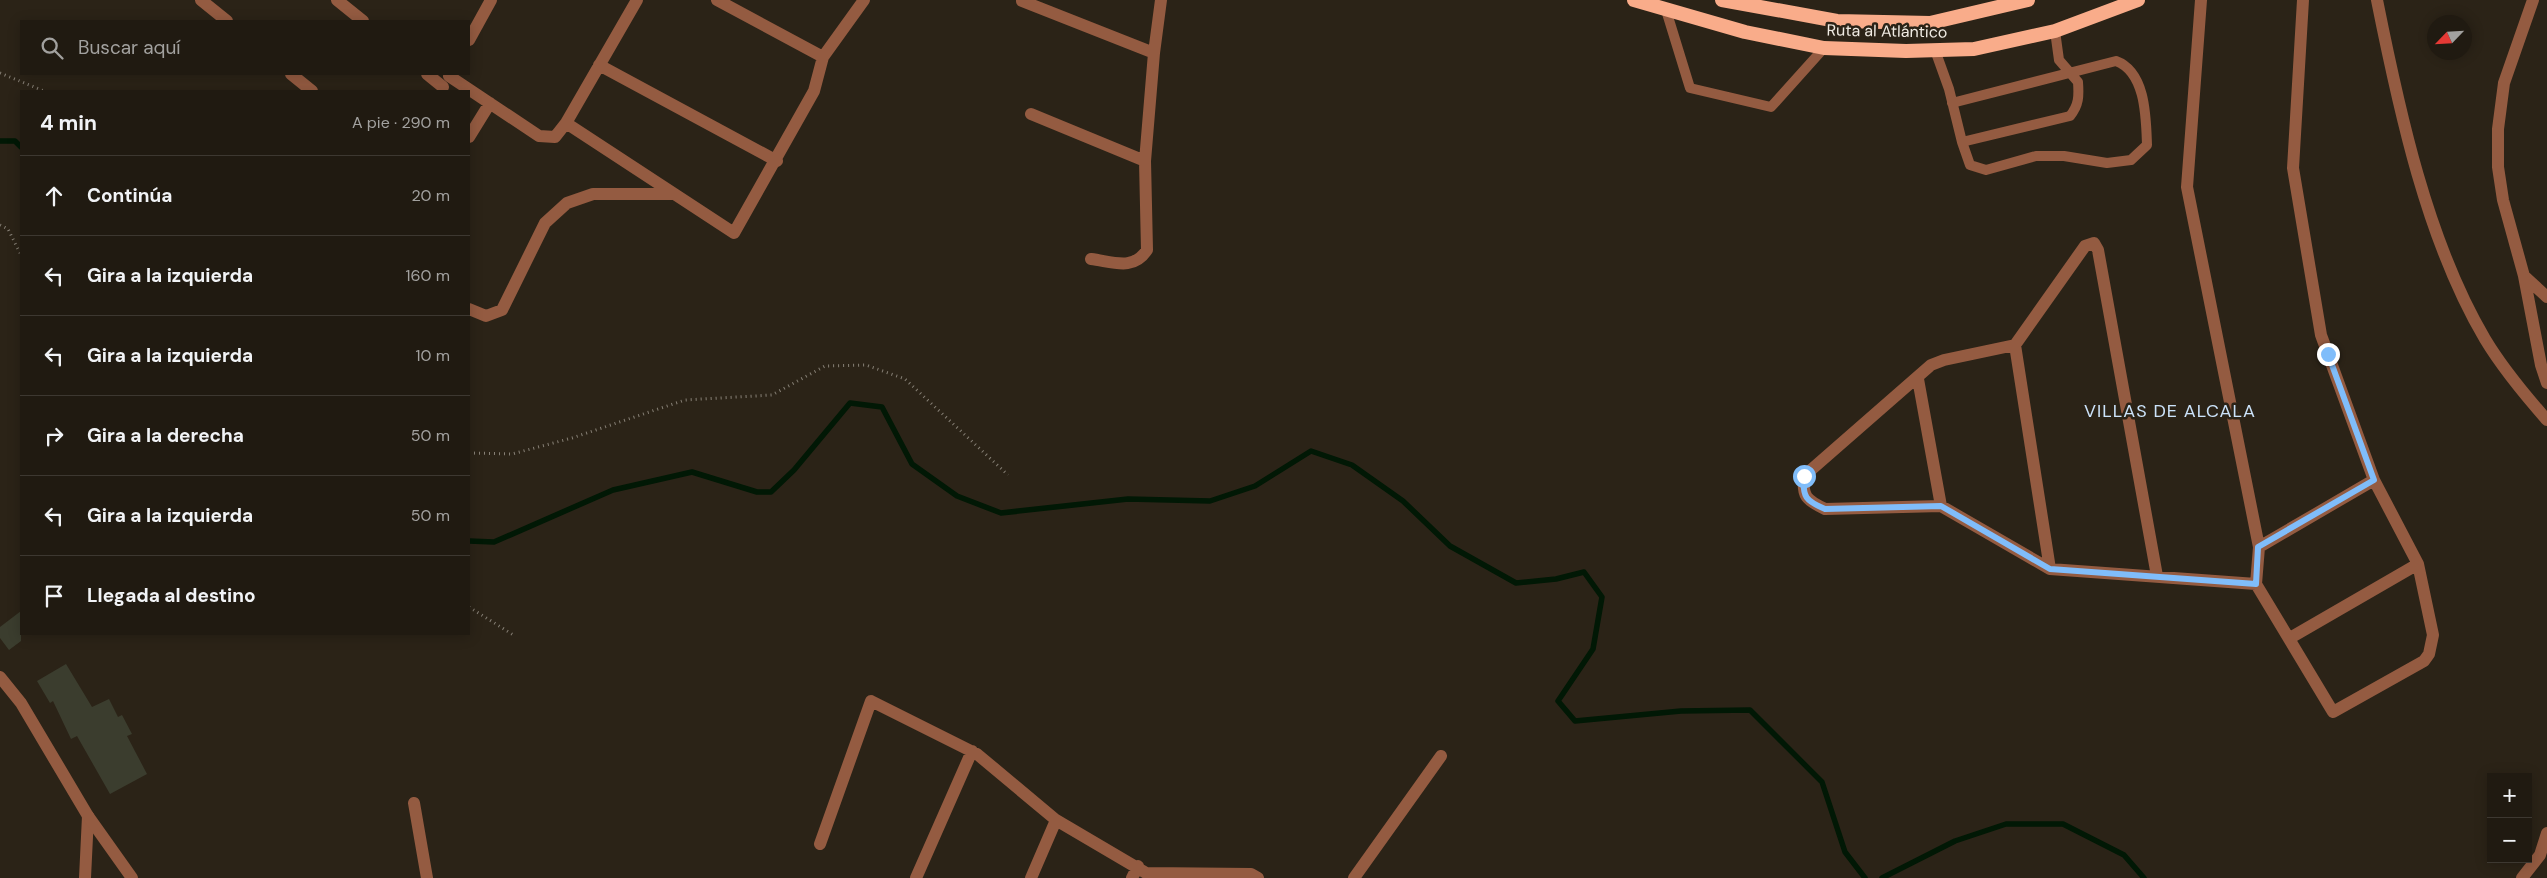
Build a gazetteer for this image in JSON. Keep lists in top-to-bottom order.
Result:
{
  "streets": {
    "highway": ["Ruta al Atlántico"]
  },
  "districts": ["VILLAS DE ALCALA"],
  "north": "bottom left",
  "page": {
    "search": "Buscar aquí",
    "heading": ["4 min", "A pie · 290 m"],
    "list": [
      ["Continúa", "20 m"],
      ["Gira a la izquierda", "160 m"],
      ["Gira a la izquierda", "10 m"],
      ["Gira a la derecha", "50 m"],
      ["Gira a la izquierda", "50 m"],
      "Llegada al destino"
    ],
    "map_buttons": ["+", "−"]
  }
}
